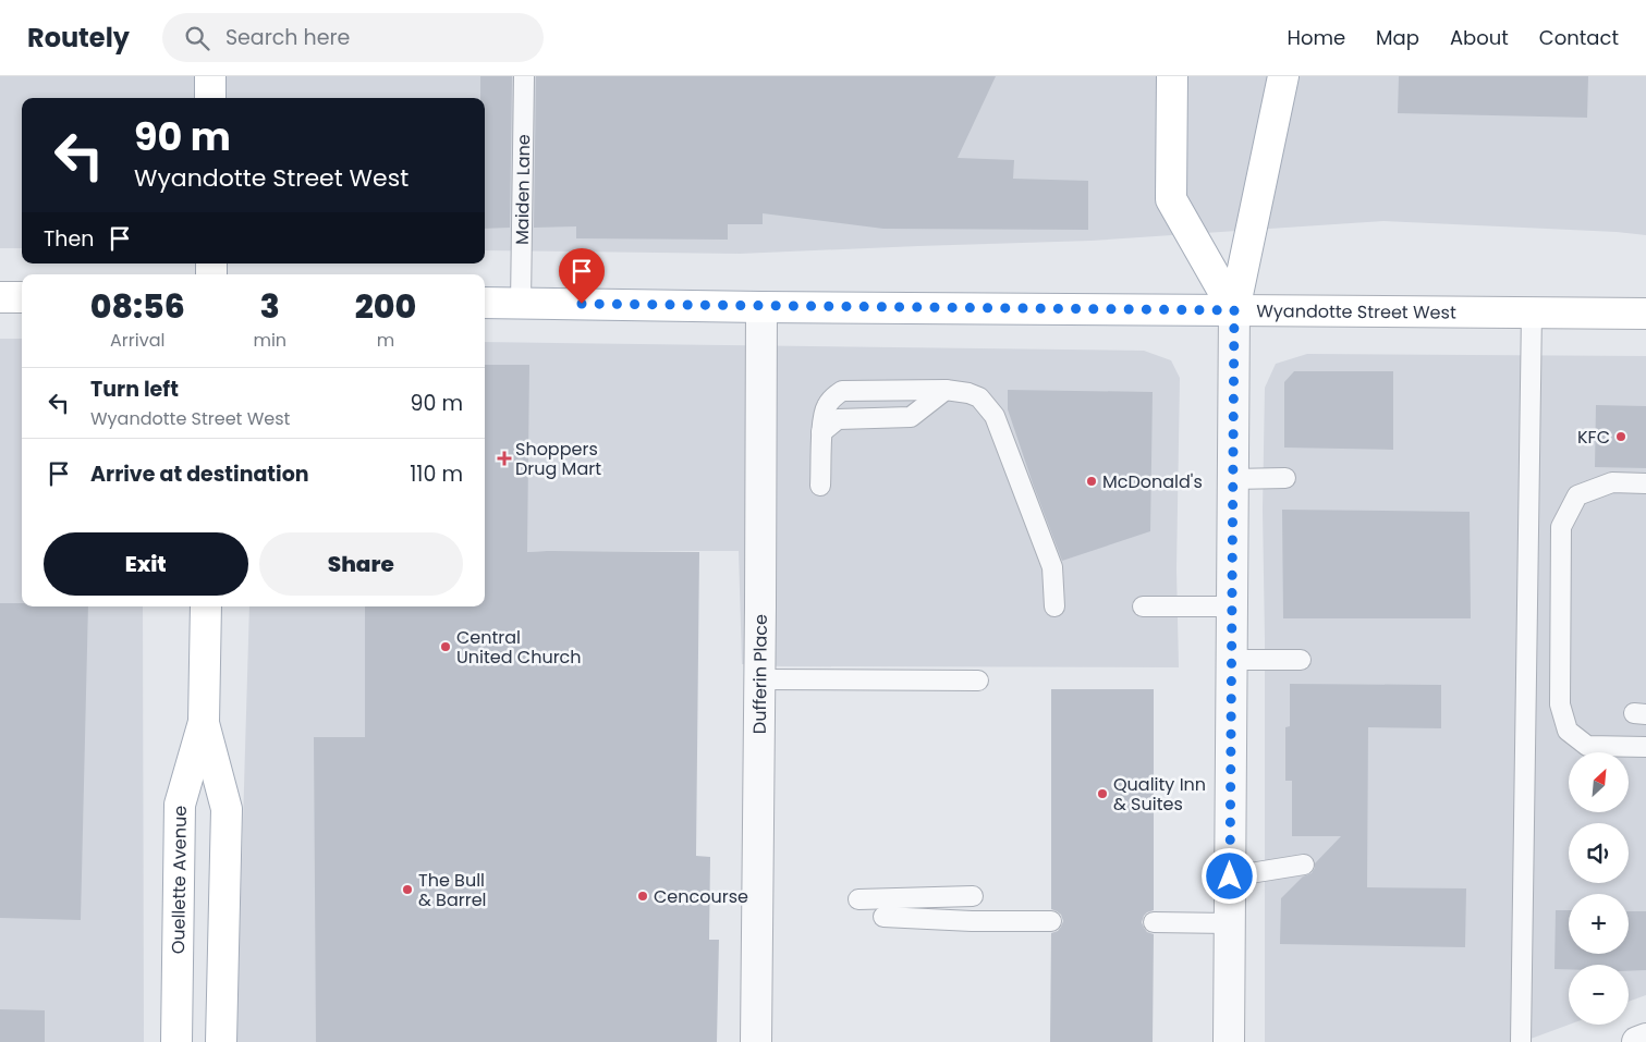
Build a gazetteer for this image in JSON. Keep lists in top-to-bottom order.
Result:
{
  "streets": {
    "main road": ["Wyandotte Street West", "Ouellette Avenue"],
    "street": ["Dufferin Place"],
    "lane": ["Maiden Lane"]
  },
  "crossings": [
    ["Maiden Lane", "Wyandotte Street West"],
    ["Wyandotte Street West", "Dufferin Place"]
  ],
  "places": {
    "other": [
      "KFC",
      "McDonald's",
      "Central United Church",
      "Quality Inn & Suites",
      "The Bull & Barrel",
      "Cencourse"
    ],
    "health": ["Shoppers Drug Mart"]
  },
  "north": "top right",
  "page": {
    "header": "Routely",
    "search": "Search here",
    "nav": [
      "Home",
      "Map",
      "About",
      "Contact"
    ],
    "turn": ["90 m", "Wyandotte Street West"],
    "then": "Then",
    "eta": [
      "08:56",
      "Arrival",
      "3",
      "min",
      "200",
      "m"
    ],
    "list": [
      {
        "name": "Turn left",
        "note": "Wyandotte Street West",
        "value": "90 m"
      },
      {
        "name": "Arrive at destination",
        "value": "110 m"
      }
    ],
    "buttons": ["Exit", "Share"],
    "map_buttons": ["+", "−"]
  }
}
